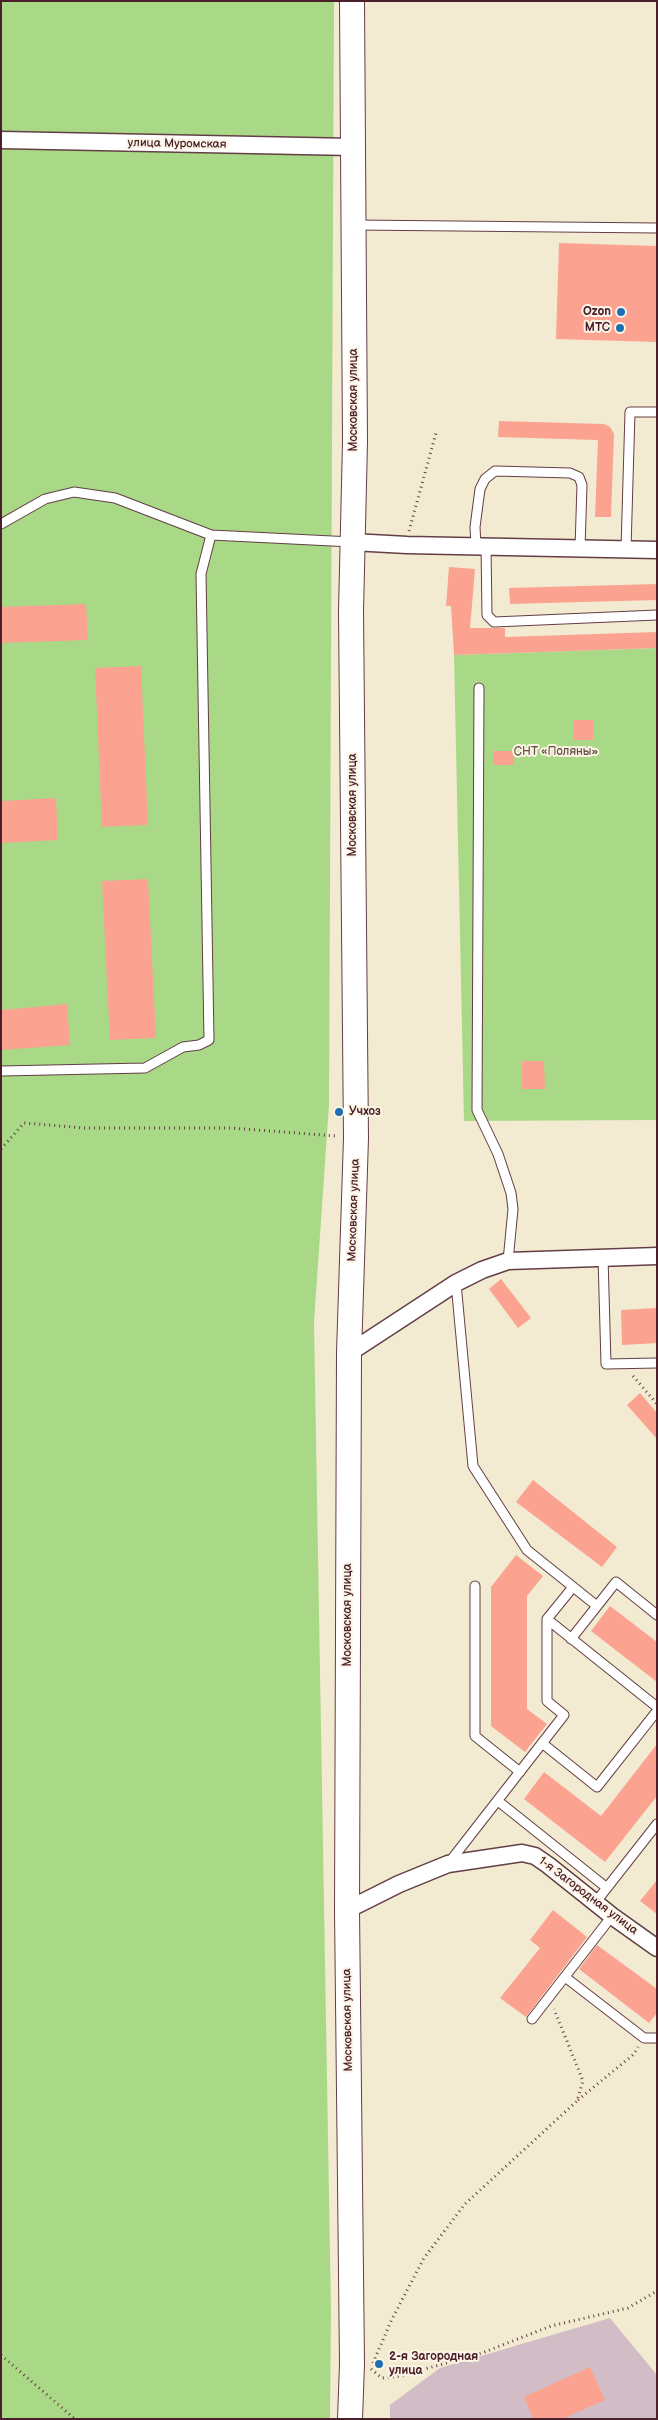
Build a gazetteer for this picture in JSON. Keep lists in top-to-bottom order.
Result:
{
  "streets": {
    "main road": ["Московская улица"],
    "street": ["улица Муромская", "1-я Загородная улица"]
  },
  "crossings": [
    ["улица Муромская", "Московская улица"],
    ["Московская улица", "1-я Загородная улица"]
  ],
  "parks": ["СНТ «Поляны»"],
  "places": [
    "Ozon",
    "МТС",
    "Учхоз",
    "2-я Загородная улица"
  ]
}
